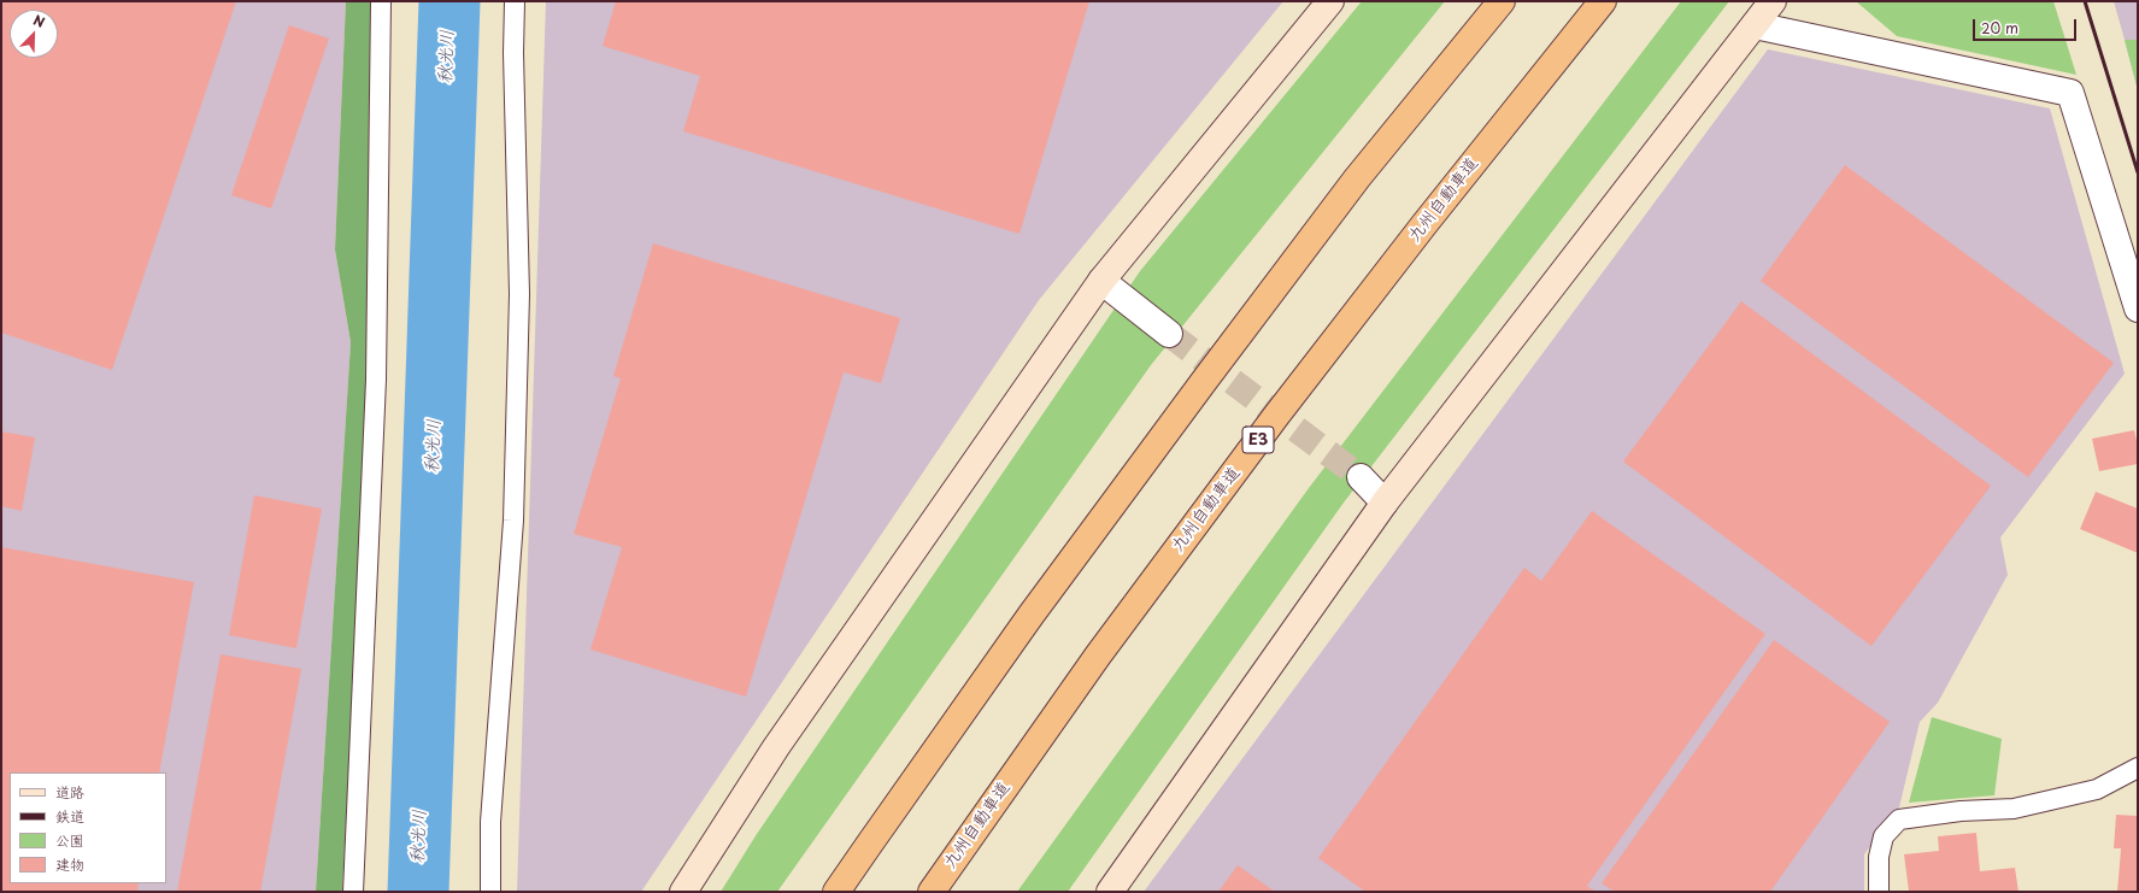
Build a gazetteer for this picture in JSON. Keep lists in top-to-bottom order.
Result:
{
  "streets": {
    "highway": ["九州自動車道", "E3"]
  },
  "water": ["秋光川"],
  "legend": [
    "道路",
    "鉄道",
    "公園",
    "建物"
  ],
  "scale_bar": "20 m",
  "north": "top right"
}
